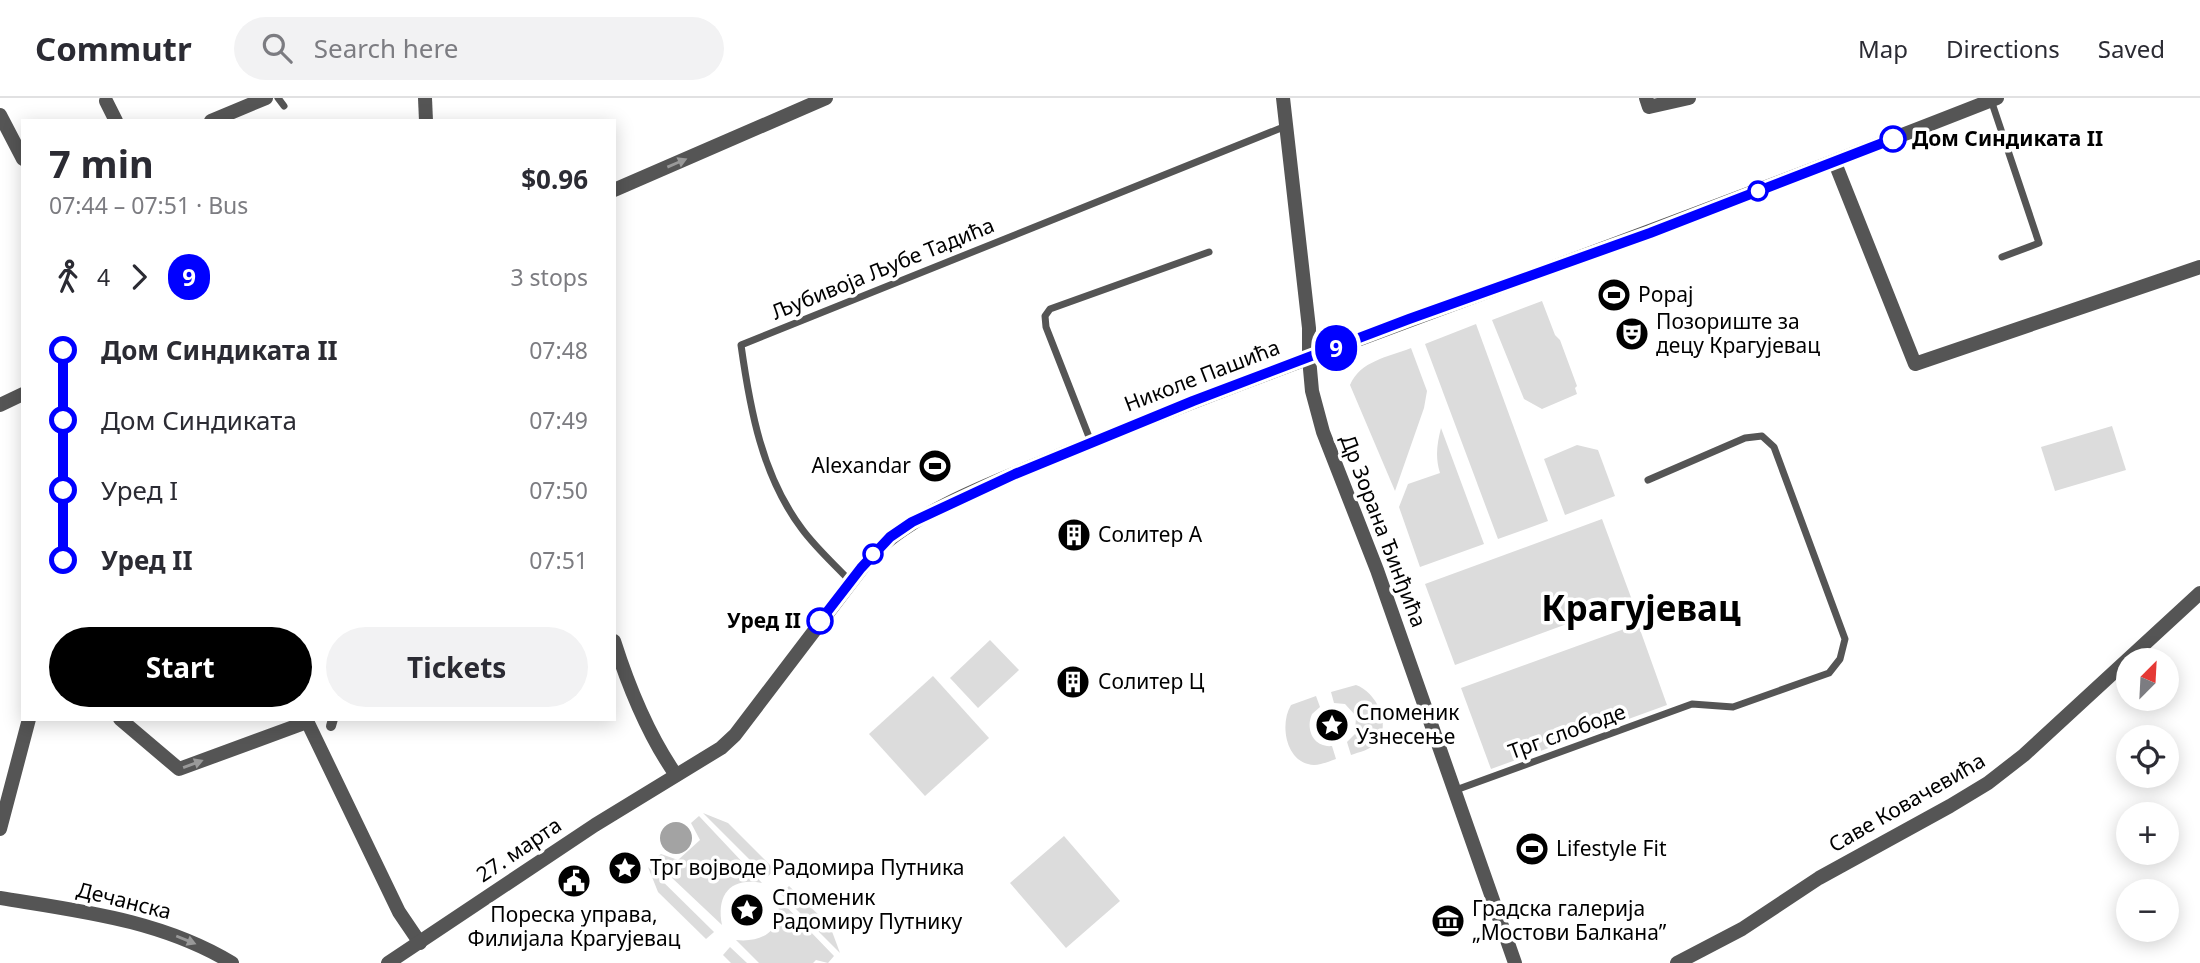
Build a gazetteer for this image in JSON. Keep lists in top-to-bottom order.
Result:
{
  "streets": {
    "street": [
      "Николе Пашића",
      "Др Зорана Ђинђића",
      "Саве Ковачевића",
      "27. марта",
      "Дечанска"
    ],
    "lane": ["Љубивоја Љубе Тадића", "Трг слободе"]
  },
  "crossings": [
    ["Љубивоја Љубе Тадића", "Николе Пашића"],
    ["Љубивоја Љубе Тадића", "Др Зорана Ђинђића"],
    ["Николе Пашића", "Др Зорана Ђинђића"],
    ["Николе Пашића", "27. марта"],
    ["Др Зорана Ђинђића", "Трг слободе"]
  ],
  "one_way": ["Дечанска"],
  "districts": ["Крагујевац"],
  "places": {
    "other": ["Дом Синдиката II", "Уред II"],
    "sports": ["Popaj", "Alexandar", "Lifestyle Fit"],
    "theatre": ["Позориште за децу Крагујевац"],
    "building": ["Солитер А", "Солитер Ц"],
    "place": ["Споменик Узнесење", "Трг војводе Радомира Путника", "Споменик Радомиру Путнику"],
    "public building": ["Пореска управа, Филијала Крагујевац"],
    "museum": ["Градска галерија „Мостови Балкана”"]
  },
  "lines": ["bus line 9"],
  "north": "top right",
  "page": {
    "header": "Commutr",
    "search": "Search here",
    "nav": ["Map", "Directions", "Saved"],
    "on_map": "9",
    "heading": ["7 min", "07:44 – 07:51 · Bus", "$0.96"],
    "legs": ["4", "9", "3 stops"],
    "list": [
      {
        "name": "Дом Синдиката II",
        "value": "07:48"
      },
      {
        "name": "Дом Синдиката",
        "value": "07:49"
      },
      {
        "name": "Уред I",
        "value": "07:50"
      },
      {
        "name": "Уред II",
        "value": "07:51"
      }
    ],
    "buttons": ["Start", "Tickets"],
    "map_buttons": ["+", "−"]
  }
}
